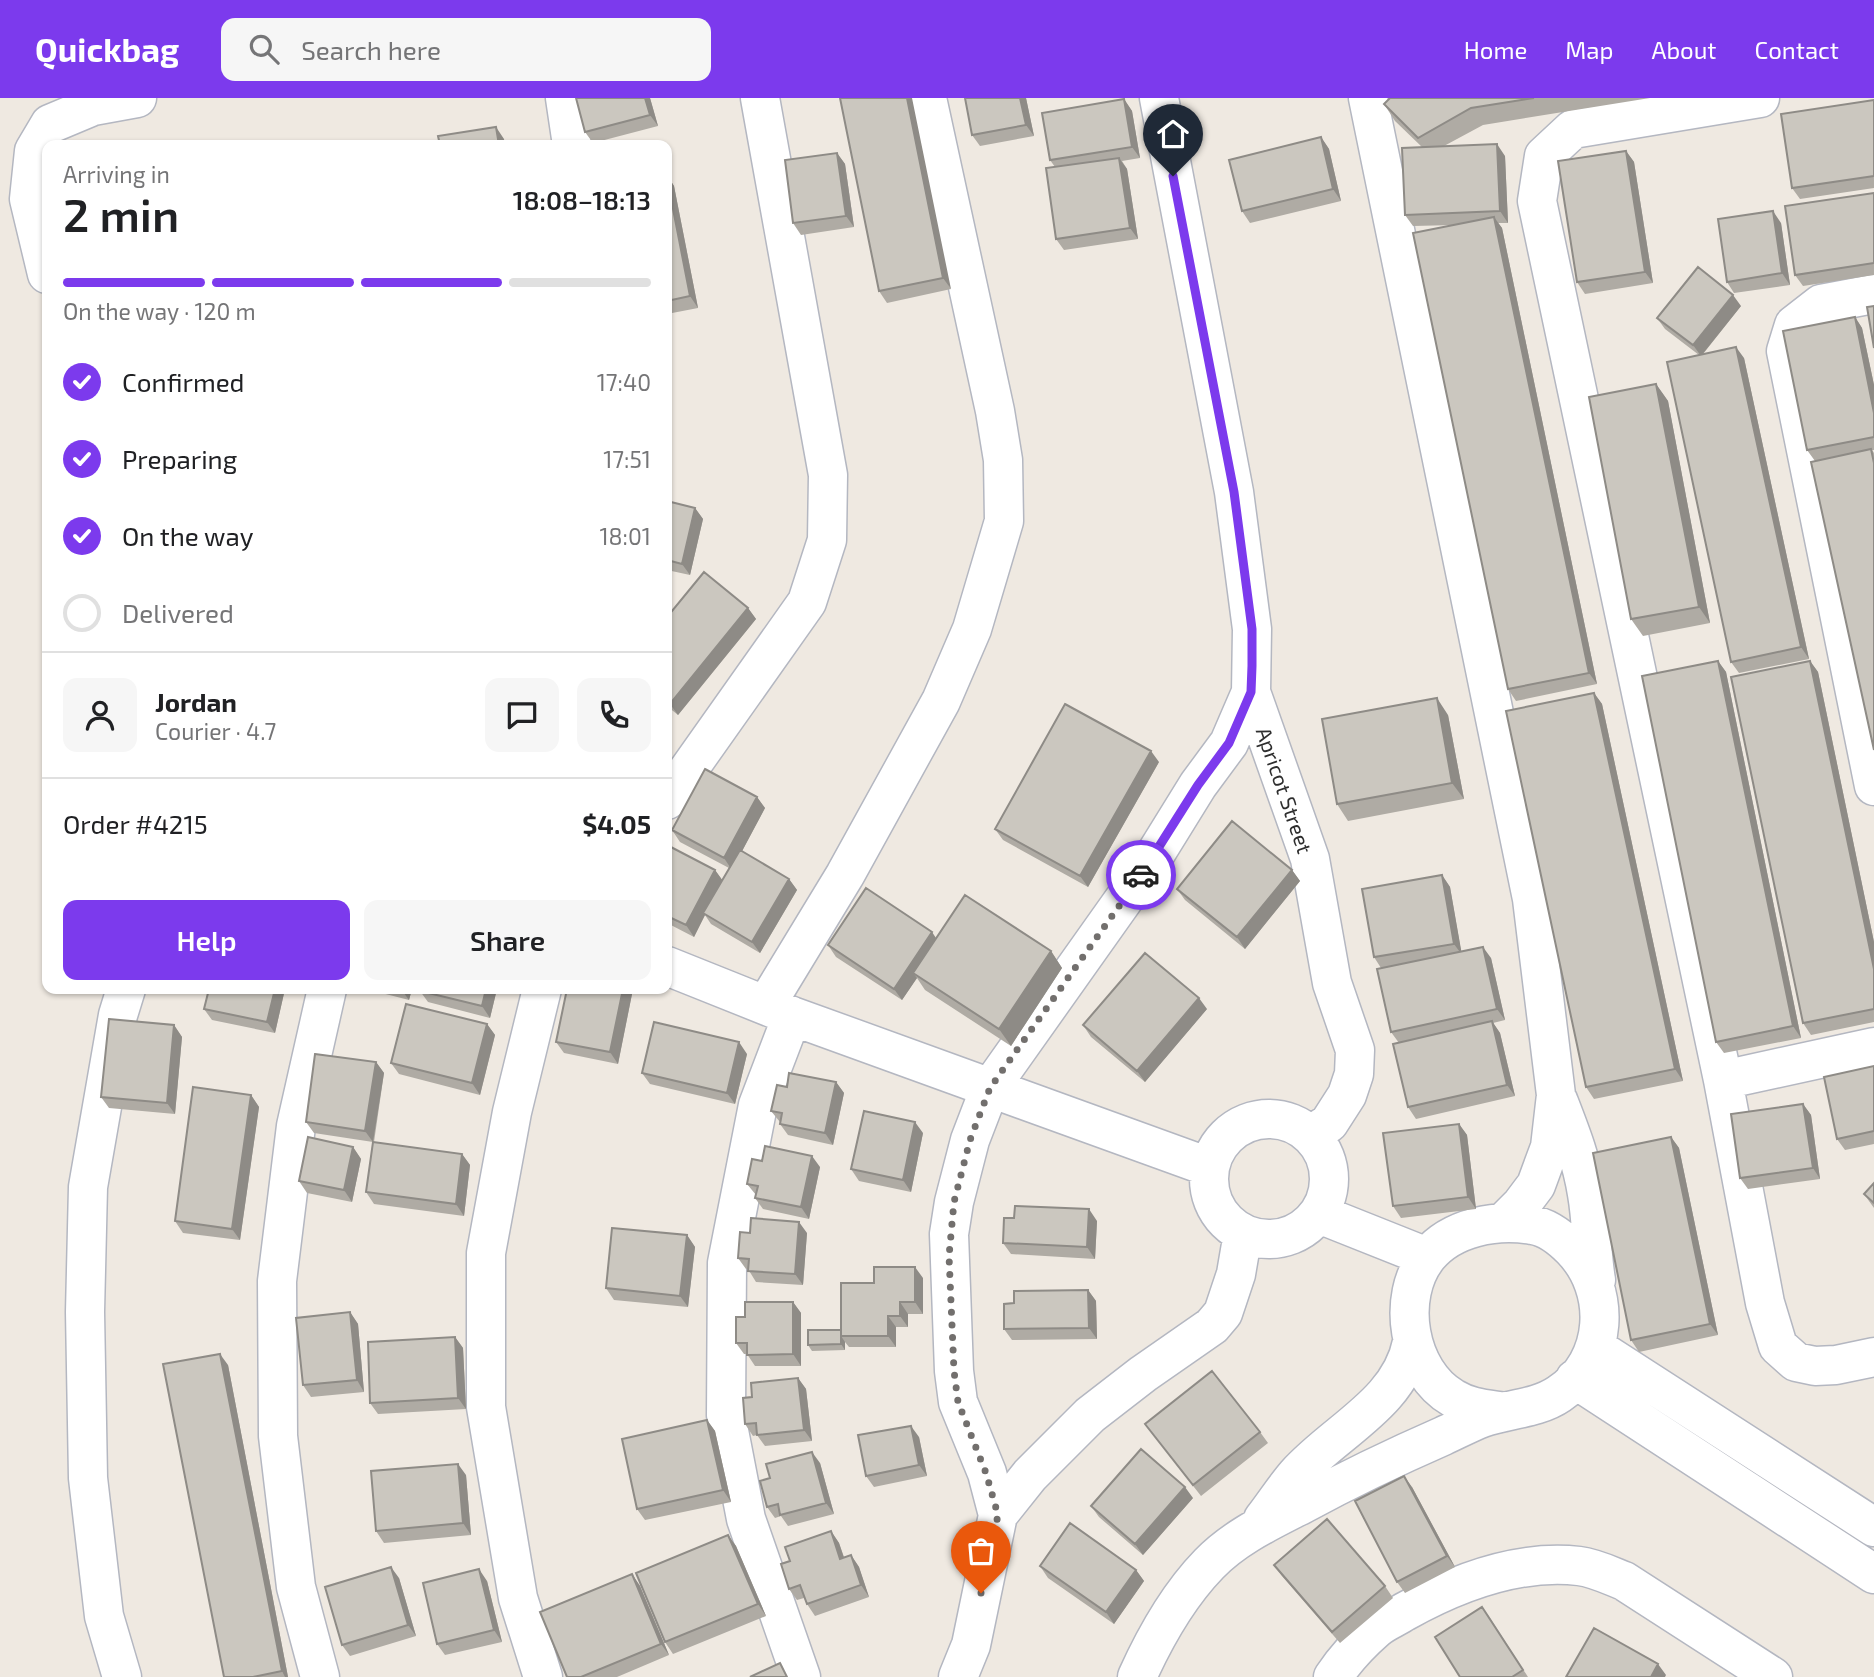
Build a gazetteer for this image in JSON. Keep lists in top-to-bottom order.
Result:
{
  "streets": {
    "street": ["Apricot Street"]
  },
  "page": {
    "header": "Quickbag",
    "search": "Search here",
    "nav": [
      "Home",
      "Map",
      "About",
      "Contact"
    ],
    "heading": ["2 min", "Arriving in", "18:08–18:13"],
    "panel": [
      "Jordan",
      "Courier · 4.7",
      "Order #4215",
      "$4.05"
    ],
    "bar": "On the way · 120 m",
    "list": [
      ["Confirmed", "17:40"],
      ["Preparing", "17:51"],
      ["On the way", "18:01"],
      "Delivered"
    ],
    "buttons": ["Help", "Share"]
  }
}
